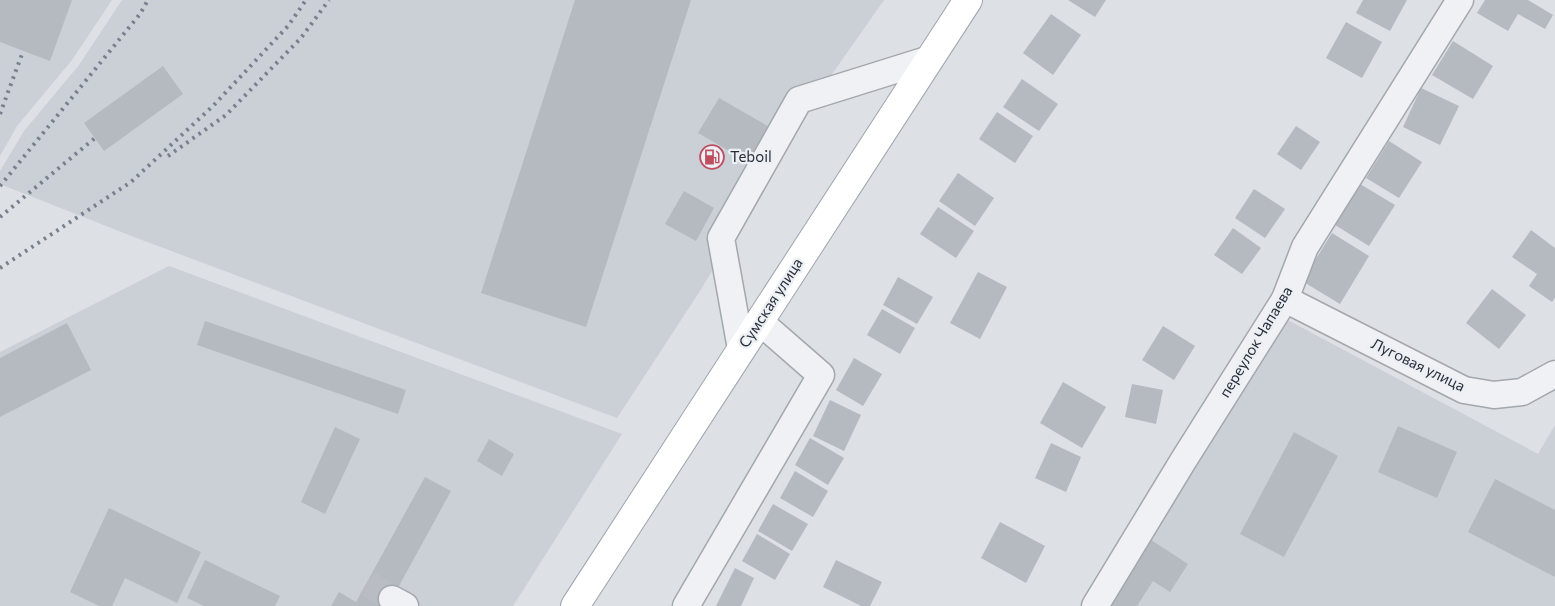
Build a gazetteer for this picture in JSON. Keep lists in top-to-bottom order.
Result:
{
  "streets": {
    "main road": ["Сумская улица"],
    "street": ["переулок Чапаева", "Луговая улица"]
  },
  "crossings": [
    ["переулок Чапаева", "Луговая улица"]
  ],
  "places": {
    "fuel station": ["Teboil"]
  }
}
